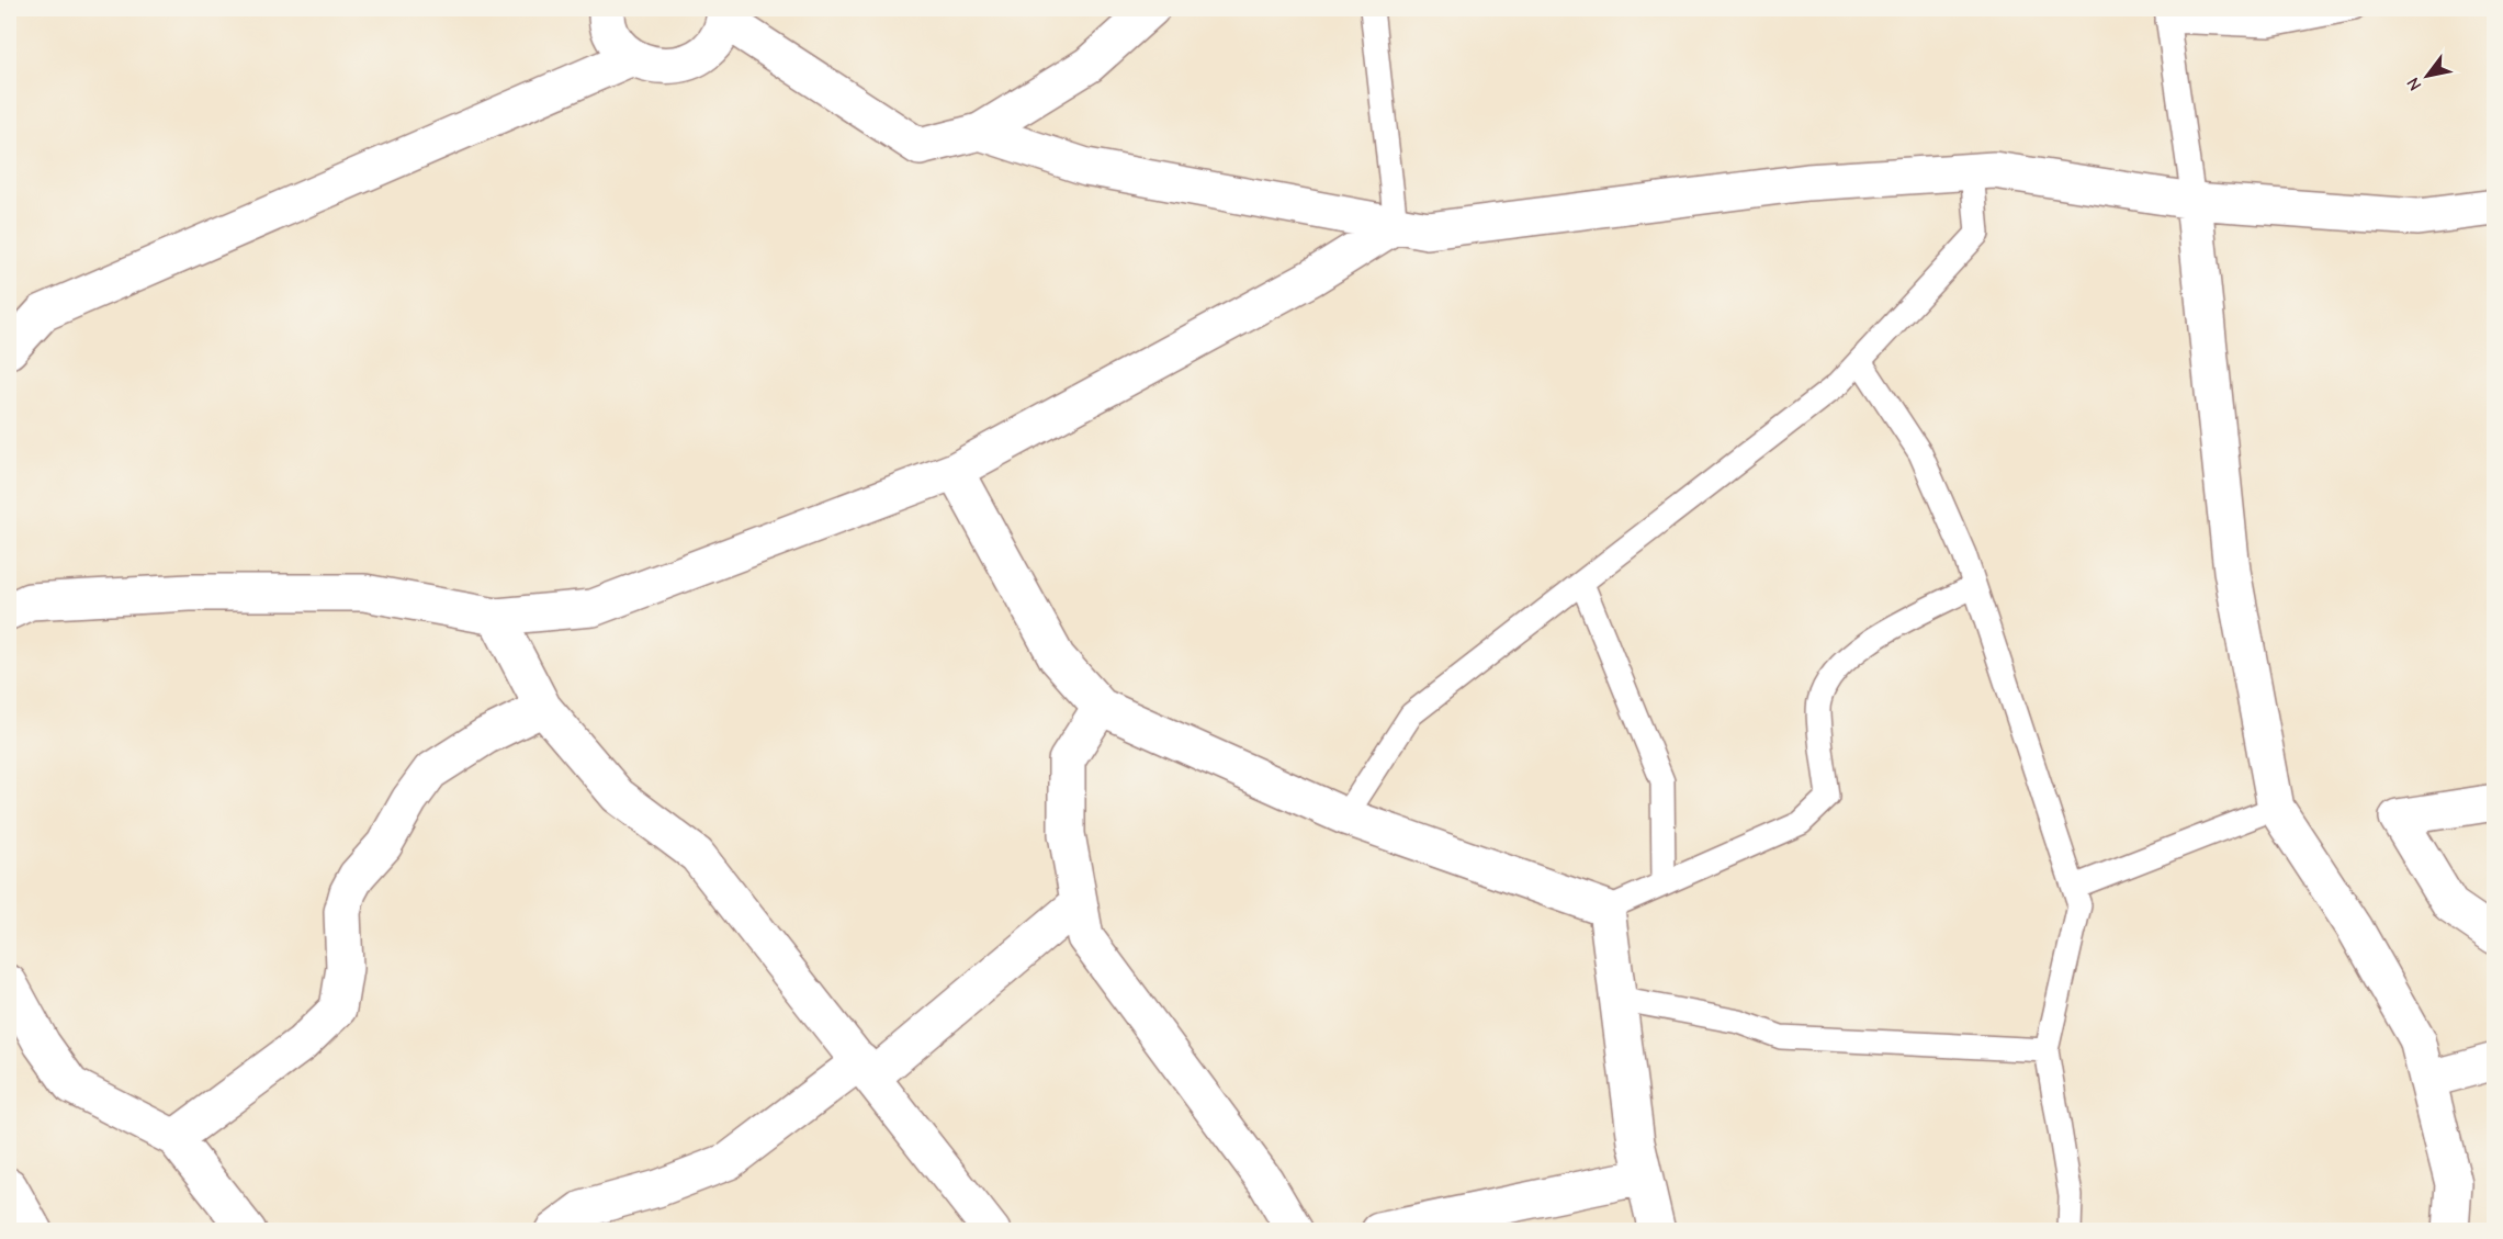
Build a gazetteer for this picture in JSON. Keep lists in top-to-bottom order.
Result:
{
  "north": "bottom left"
}
